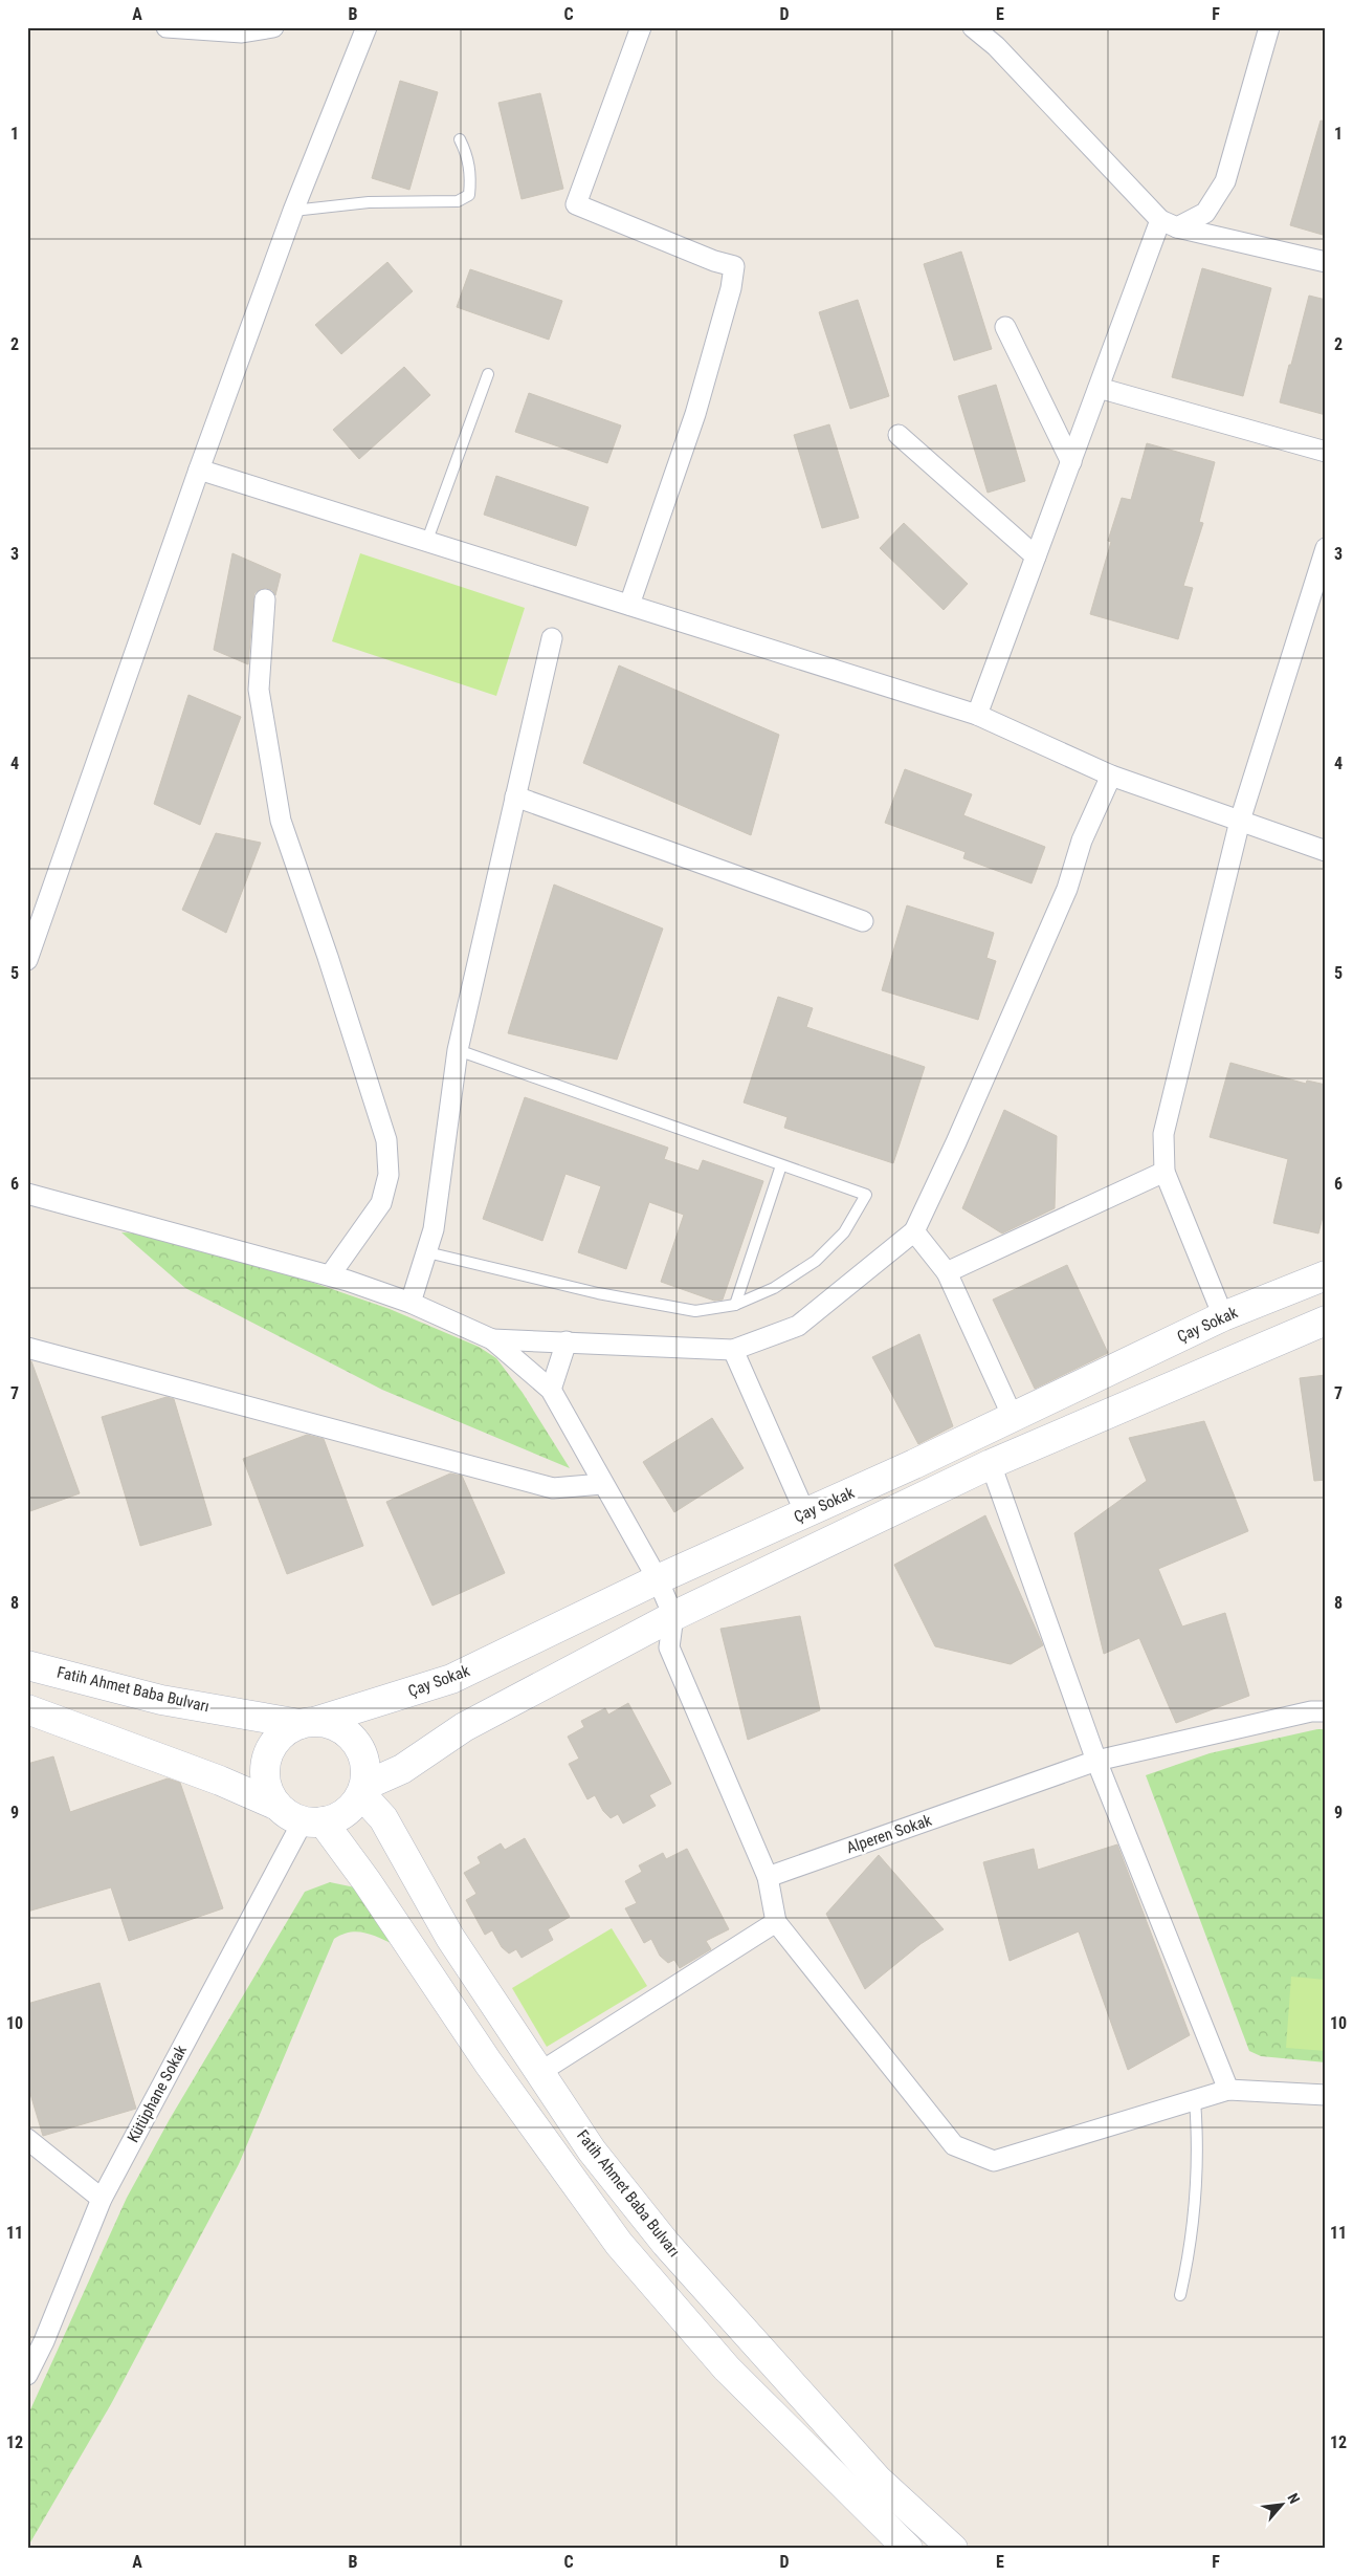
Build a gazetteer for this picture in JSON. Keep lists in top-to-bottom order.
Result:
{
  "streets": {
    "main road": ["Çay Sokak", "Fatih Ahmet Baba Bulvarı"],
    "street": ["Alperen Sokak", "Kütüphane Sokak"]
  },
  "crossings": [
    ["Çay Sokak", "Fatih Ahmet Baba Bulvarı"],
    ["Çay Sokak", "Kütüphane Sokak"],
    ["Fatih Ahmet Baba Bulvarı", "Kütüphane Sokak"]
  ],
  "north": "top right",
  "grid": {
    "columns": [
      "A",
      "B",
      "C",
      "D",
      "E",
      "F"
    ],
    "rows": [
      "1",
      "2",
      "3",
      "4",
      "5",
      "6",
      "7",
      "8",
      "9",
      "10",
      "11",
      "12"
    ]
  }
}
